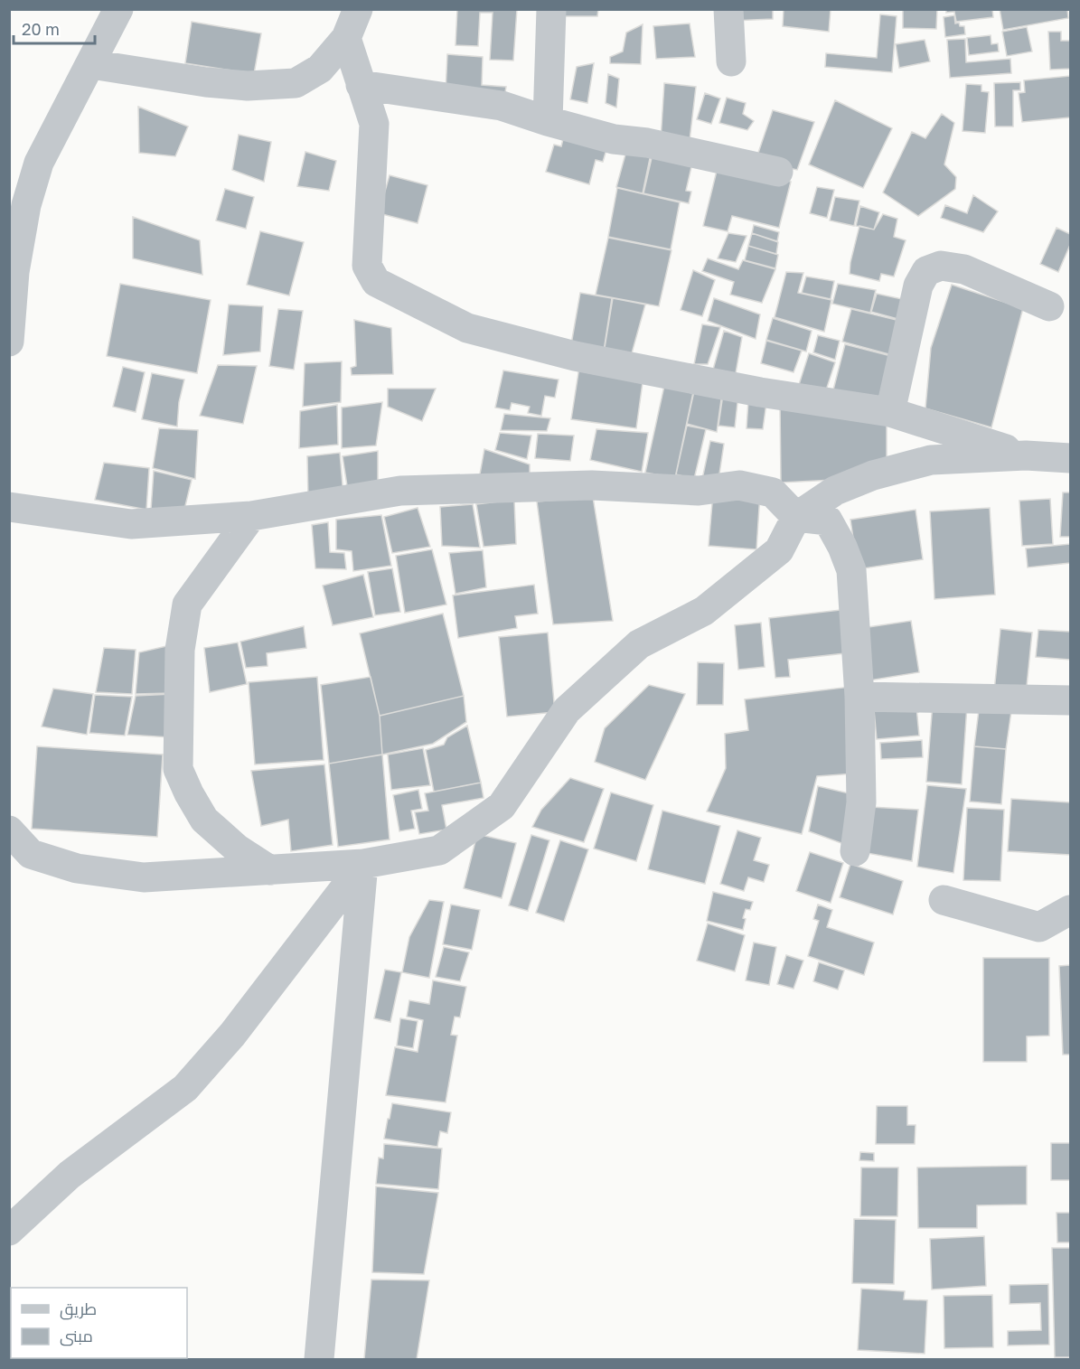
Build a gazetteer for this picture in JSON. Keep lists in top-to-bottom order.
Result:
{
  "legend": ["طريق", "مبنى"],
  "scale_bar": "20 m"
}
